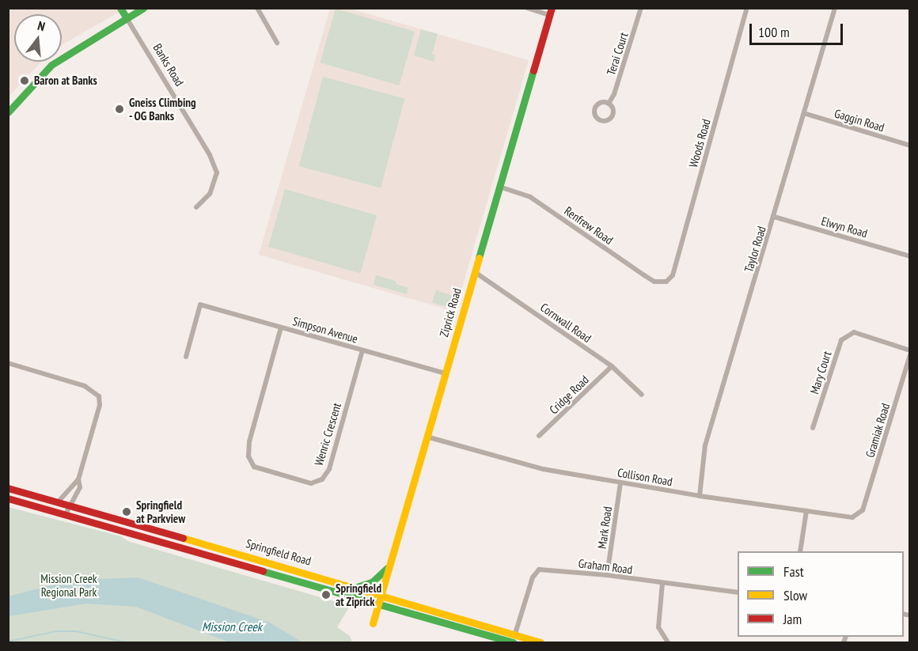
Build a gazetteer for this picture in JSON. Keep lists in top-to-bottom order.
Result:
{
  "streets": {
    "main road": ["Banks Road", "Ziprick Road", "Springfield Road"],
    "street": [
      "Terai Court",
      "Gaggin Road",
      "Woods Road",
      "Renfrew Road",
      "Elwyn Road",
      "Taylor Road",
      "Cornwall Road",
      "Simpson Avenue",
      "Mary Court",
      "Cridge Road",
      "Gramiak Road",
      "Wenric Crescent",
      "Collison Road",
      "Mark Road",
      "Graham Road"
    ]
  },
  "crossings": [
    ["Gaggin Road", "Taylor Road"],
    ["Woods Road", "Renfrew Road"],
    ["Renfrew Road", "Ziprick Road"],
    ["Elwyn Road", "Taylor Road"],
    ["Taylor Road", "Collison Road"],
    ["Ziprick Road", "Cornwall Road"],
    ["Ziprick Road", "Simpson Avenue"],
    ["Ziprick Road", "Collison Road"],
    ["Ziprick Road", "Springfield Road"],
    ["Cornwall Road", "Cridge Road"],
    ["Simpson Avenue", "Wenric Crescent"],
    ["Gramiak Road", "Collison Road"],
    ["Collison Road", "Mark Road"],
    ["Mark Road", "Graham Road"],
    ["Springfield Road", "Graham Road"]
  ],
  "water": ["Mission Creek"],
  "parks": ["Mission Creek Regional Park"],
  "places": [
    "Baron at Banks",
    "Gneiss Climbing - OG Banks",
    "Springfield at Parkview",
    "Springfield at Ziprick"
  ],
  "legend": ["Fast", "Slow", "Jam"],
  "scale_bar": "100 m",
  "north": "top"
}
